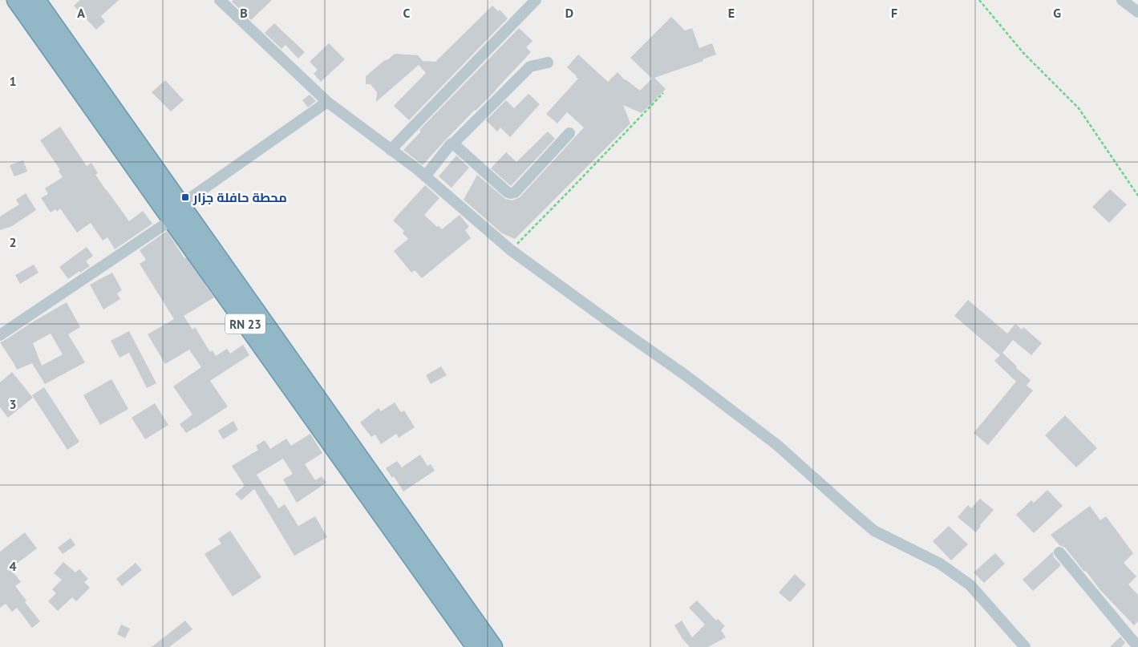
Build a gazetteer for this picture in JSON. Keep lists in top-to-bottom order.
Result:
{
  "streets": {
    "highway": ["RN 23"]
  },
  "places": {
    "transit": ["محطة حافلة جزار"]
  },
  "grid": {
    "columns": [
      "A",
      "B",
      "C",
      "D",
      "E",
      "F",
      "G"
    ],
    "rows": [
      "1",
      "2",
      "3",
      "4"
    ]
  }
}
